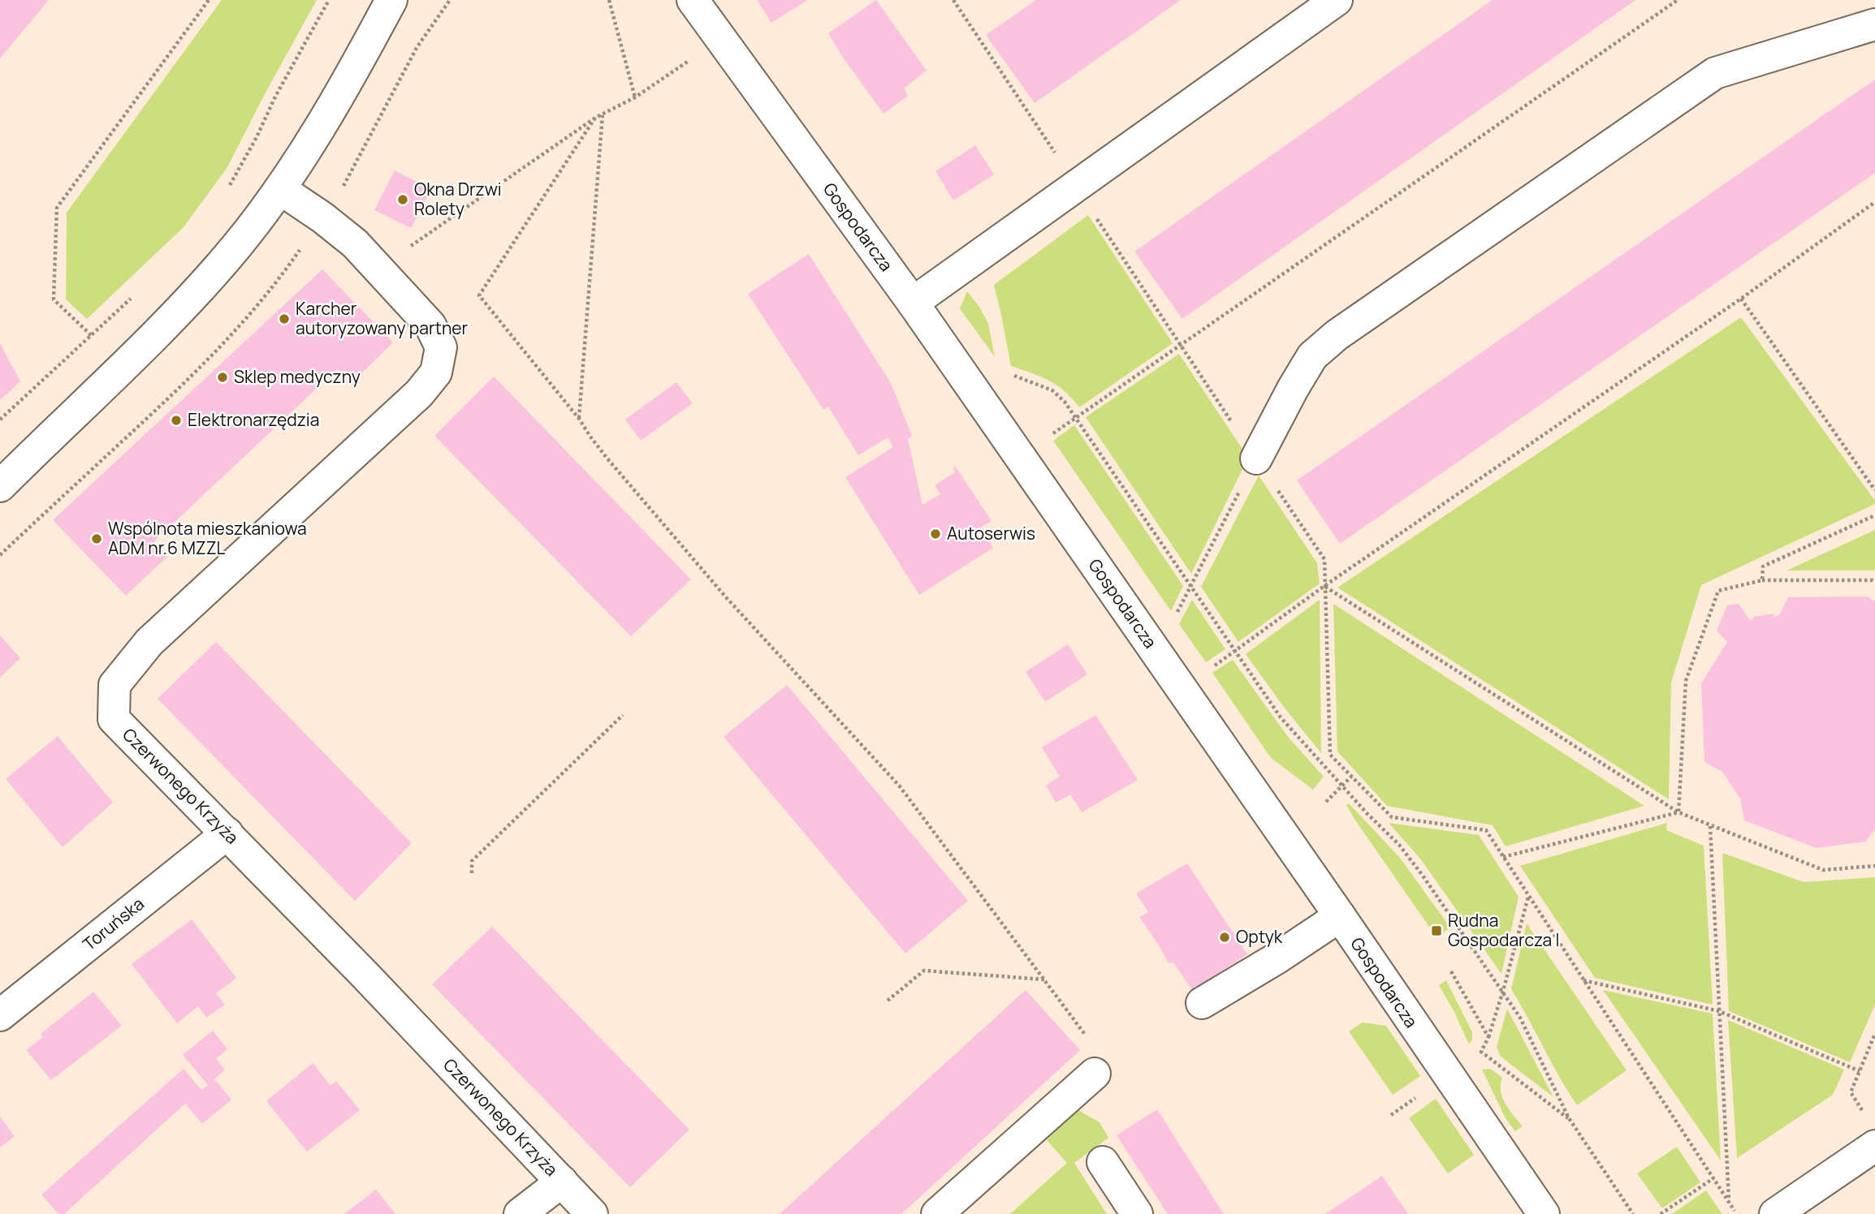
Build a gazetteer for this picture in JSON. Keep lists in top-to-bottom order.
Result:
{
  "streets": {
    "street": ["Gospodarcza", "Czerwonego Krzyża", "Toruńska"]
  },
  "crossings": [
    ["Czerwonego Krzyża", "Toruńska"]
  ],
  "places": {
    "other": [
      "Okna Drzwi Rolety",
      "Karcher autoryzowany partner",
      "Sklep medyczny",
      "Elektronarzędzia",
      "Autoserwis",
      "Wspólnota mieszkaniowa ADM nr.6 MZZL",
      "Optyk"
    ],
    "transit": ["Rudna Gospodarcza I"]
  }
}
